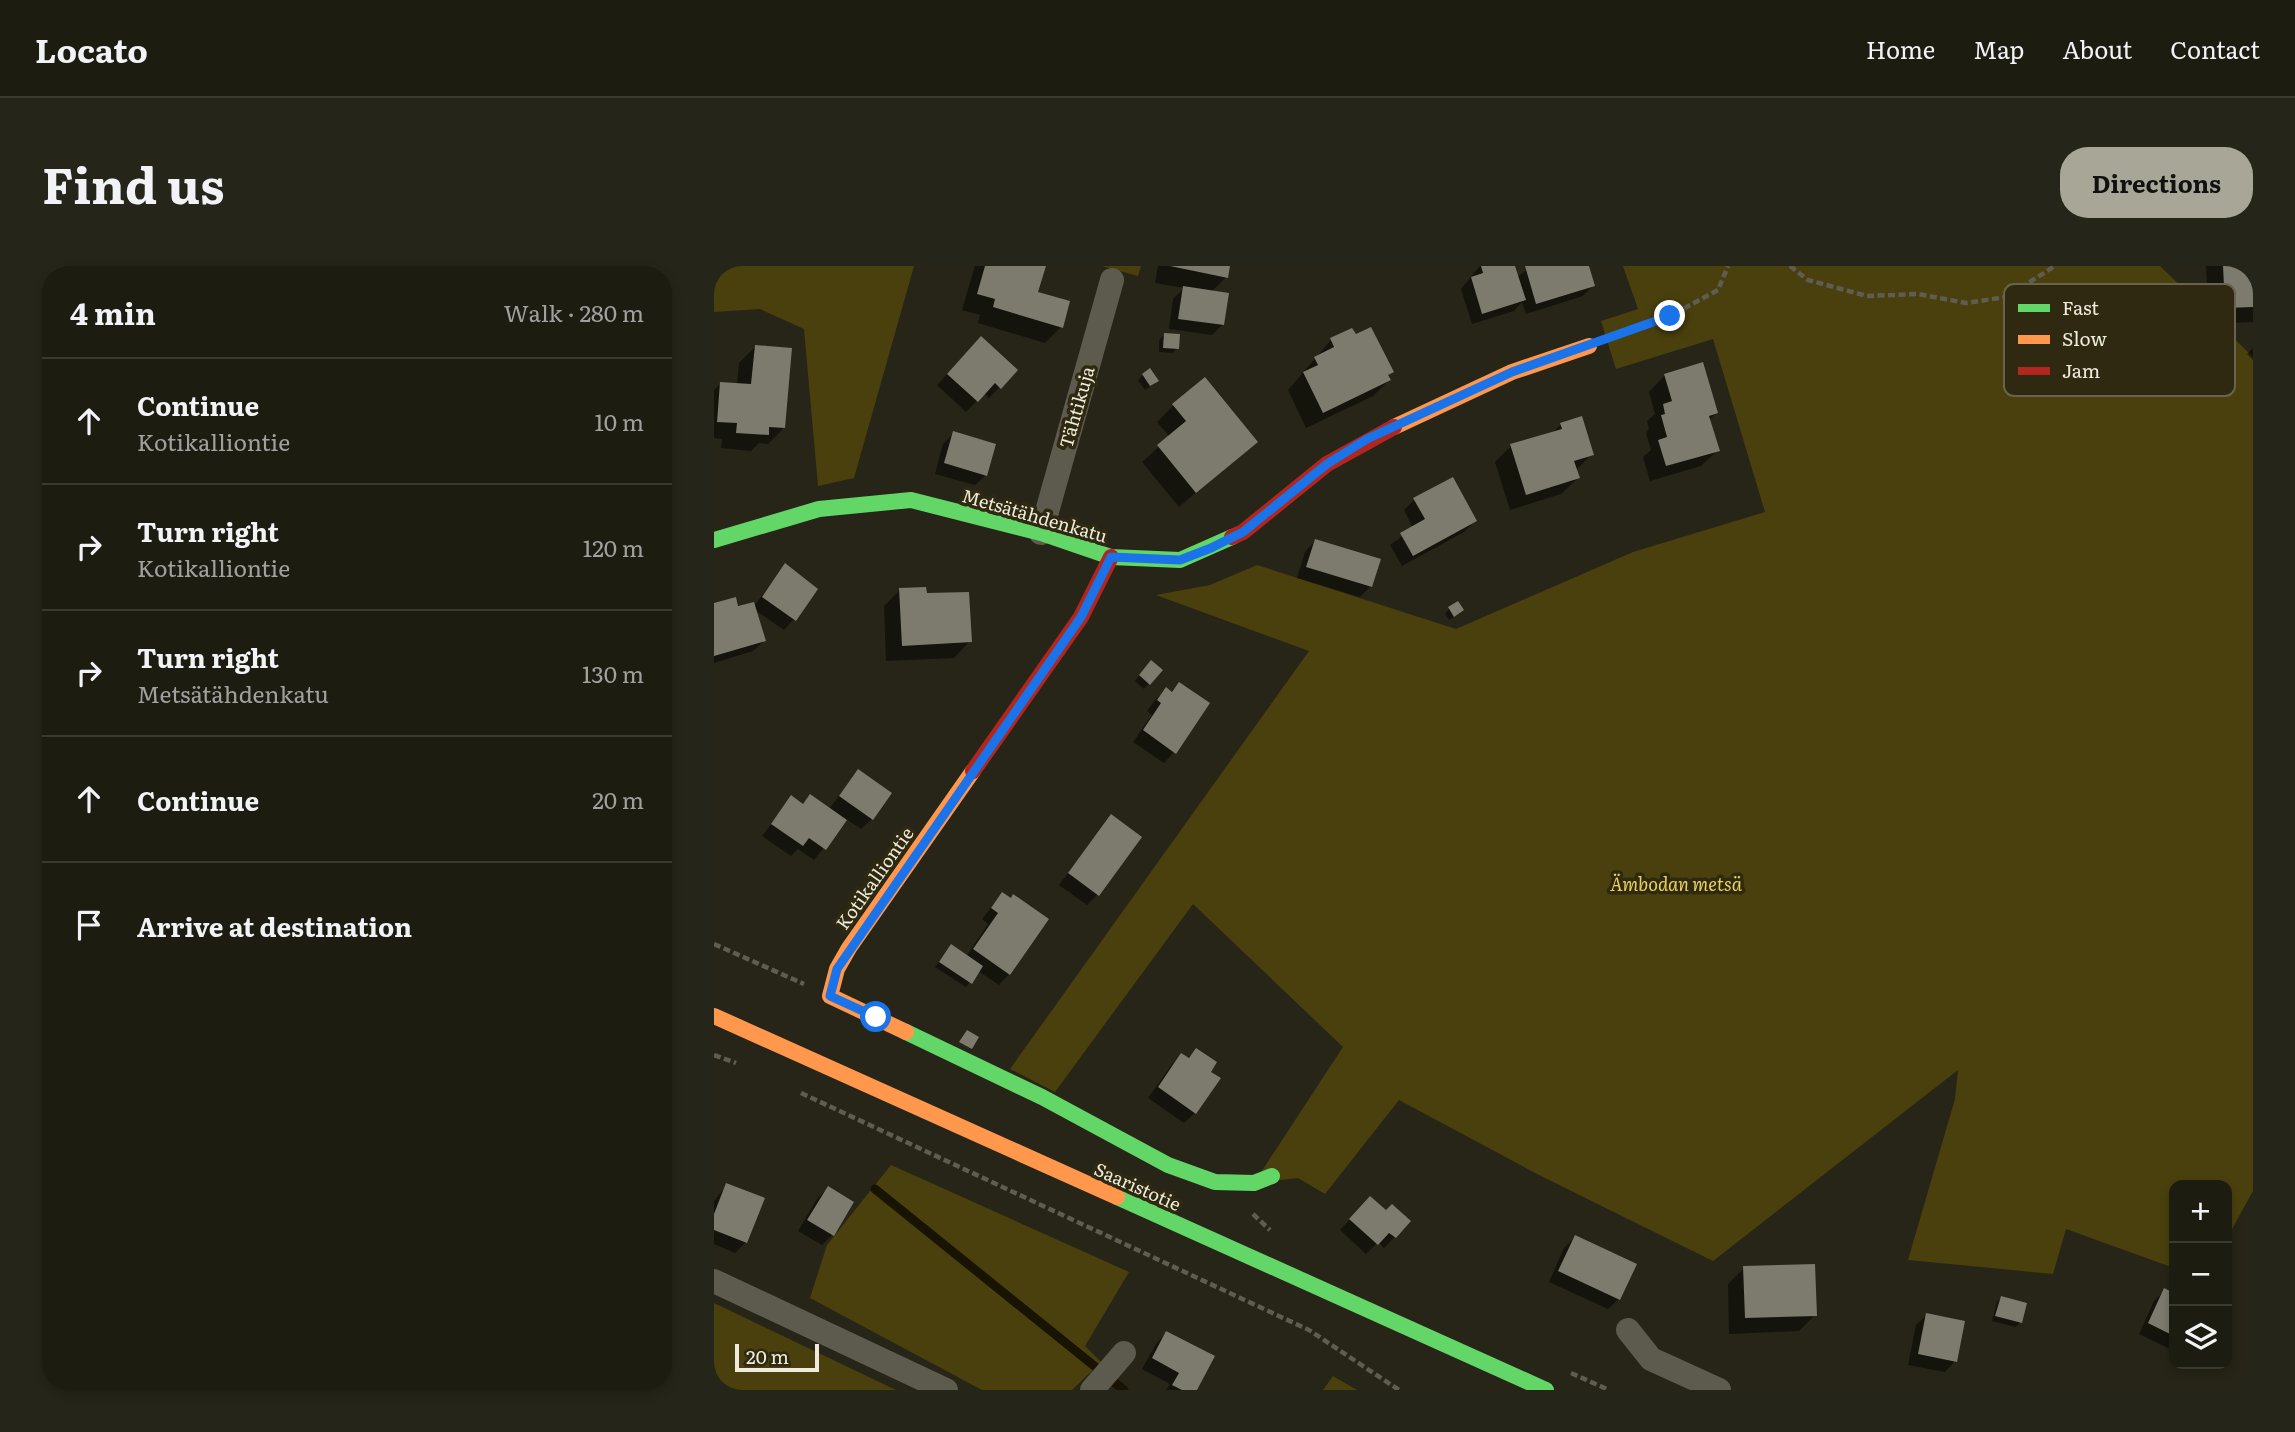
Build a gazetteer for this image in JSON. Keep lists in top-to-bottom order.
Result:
{
  "streets": {
    "street": [
      "Tähtikuja",
      "Metsätähdenkatu",
      "Kotikalliontie",
      "Saaristotie"
    ]
  },
  "crossings": [
    ["Tähtikuja", "Metsätähdenkatu"],
    ["Metsätähdenkatu", "Kotikalliontie"]
  ],
  "parks": ["Ämbodan metsä"],
  "legend": ["Fast", "Slow", "Jam"],
  "scale_bar": "20 m",
  "page": {
    "header": "Locato",
    "nav": [
      "Home",
      "Map",
      "About",
      "Contact"
    ],
    "title": "Find us",
    "buttons": "Directions",
    "heading": ["4 min", "Walk · 280 m"],
    "list": [
      ["Continue", "Kotikalliontie", "10 m"],
      ["Turn right", "Kotikalliontie", "120 m"],
      ["Turn right", "Metsätähdenkatu", "130 m"],
      ["Continue", "20 m"],
      "Arrive at destination"
    ],
    "map_buttons": ["+", "−"],
    "scale": "20 m"
  }
}
